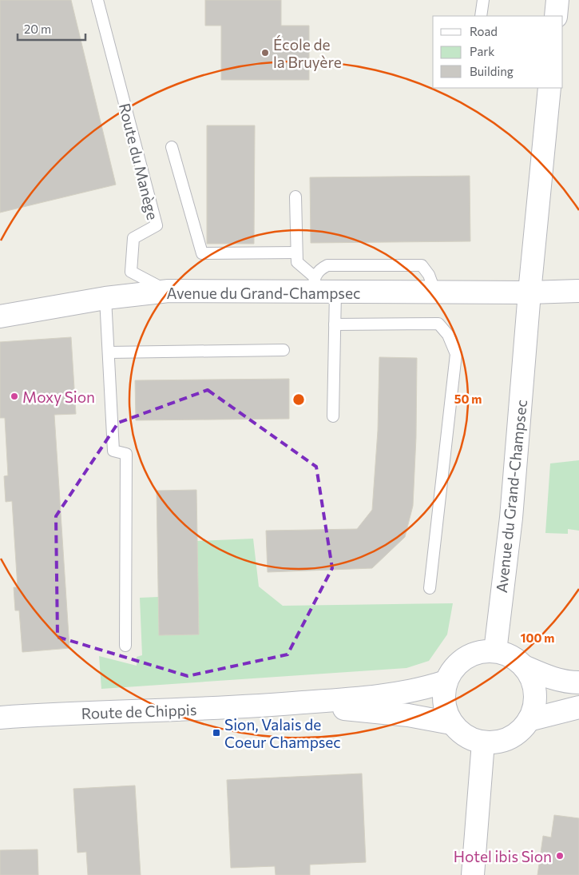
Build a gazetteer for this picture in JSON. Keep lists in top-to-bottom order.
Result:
{
  "streets": {
    "street": ["Avenue du Grand-Champsec", "Route de Chippis"],
    "lane": ["Route du Manège"]
  },
  "crossings": [
    ["Route du Manège", "Avenue du Grand-Champsec"],
    ["Avenue du Grand-Champsec", "Route de Chippis"]
  ],
  "places": {
    "other": ["École de la Bruyère", "Moxy Sion", "Hotel ibis Sion"],
    "transit": ["Sion, Valais de Coeur Champsec"]
  },
  "legend": ["Road", "Park", "Building"],
  "scale_bar": "20 m",
  "rings": ["50 m", "100 m"]
}
